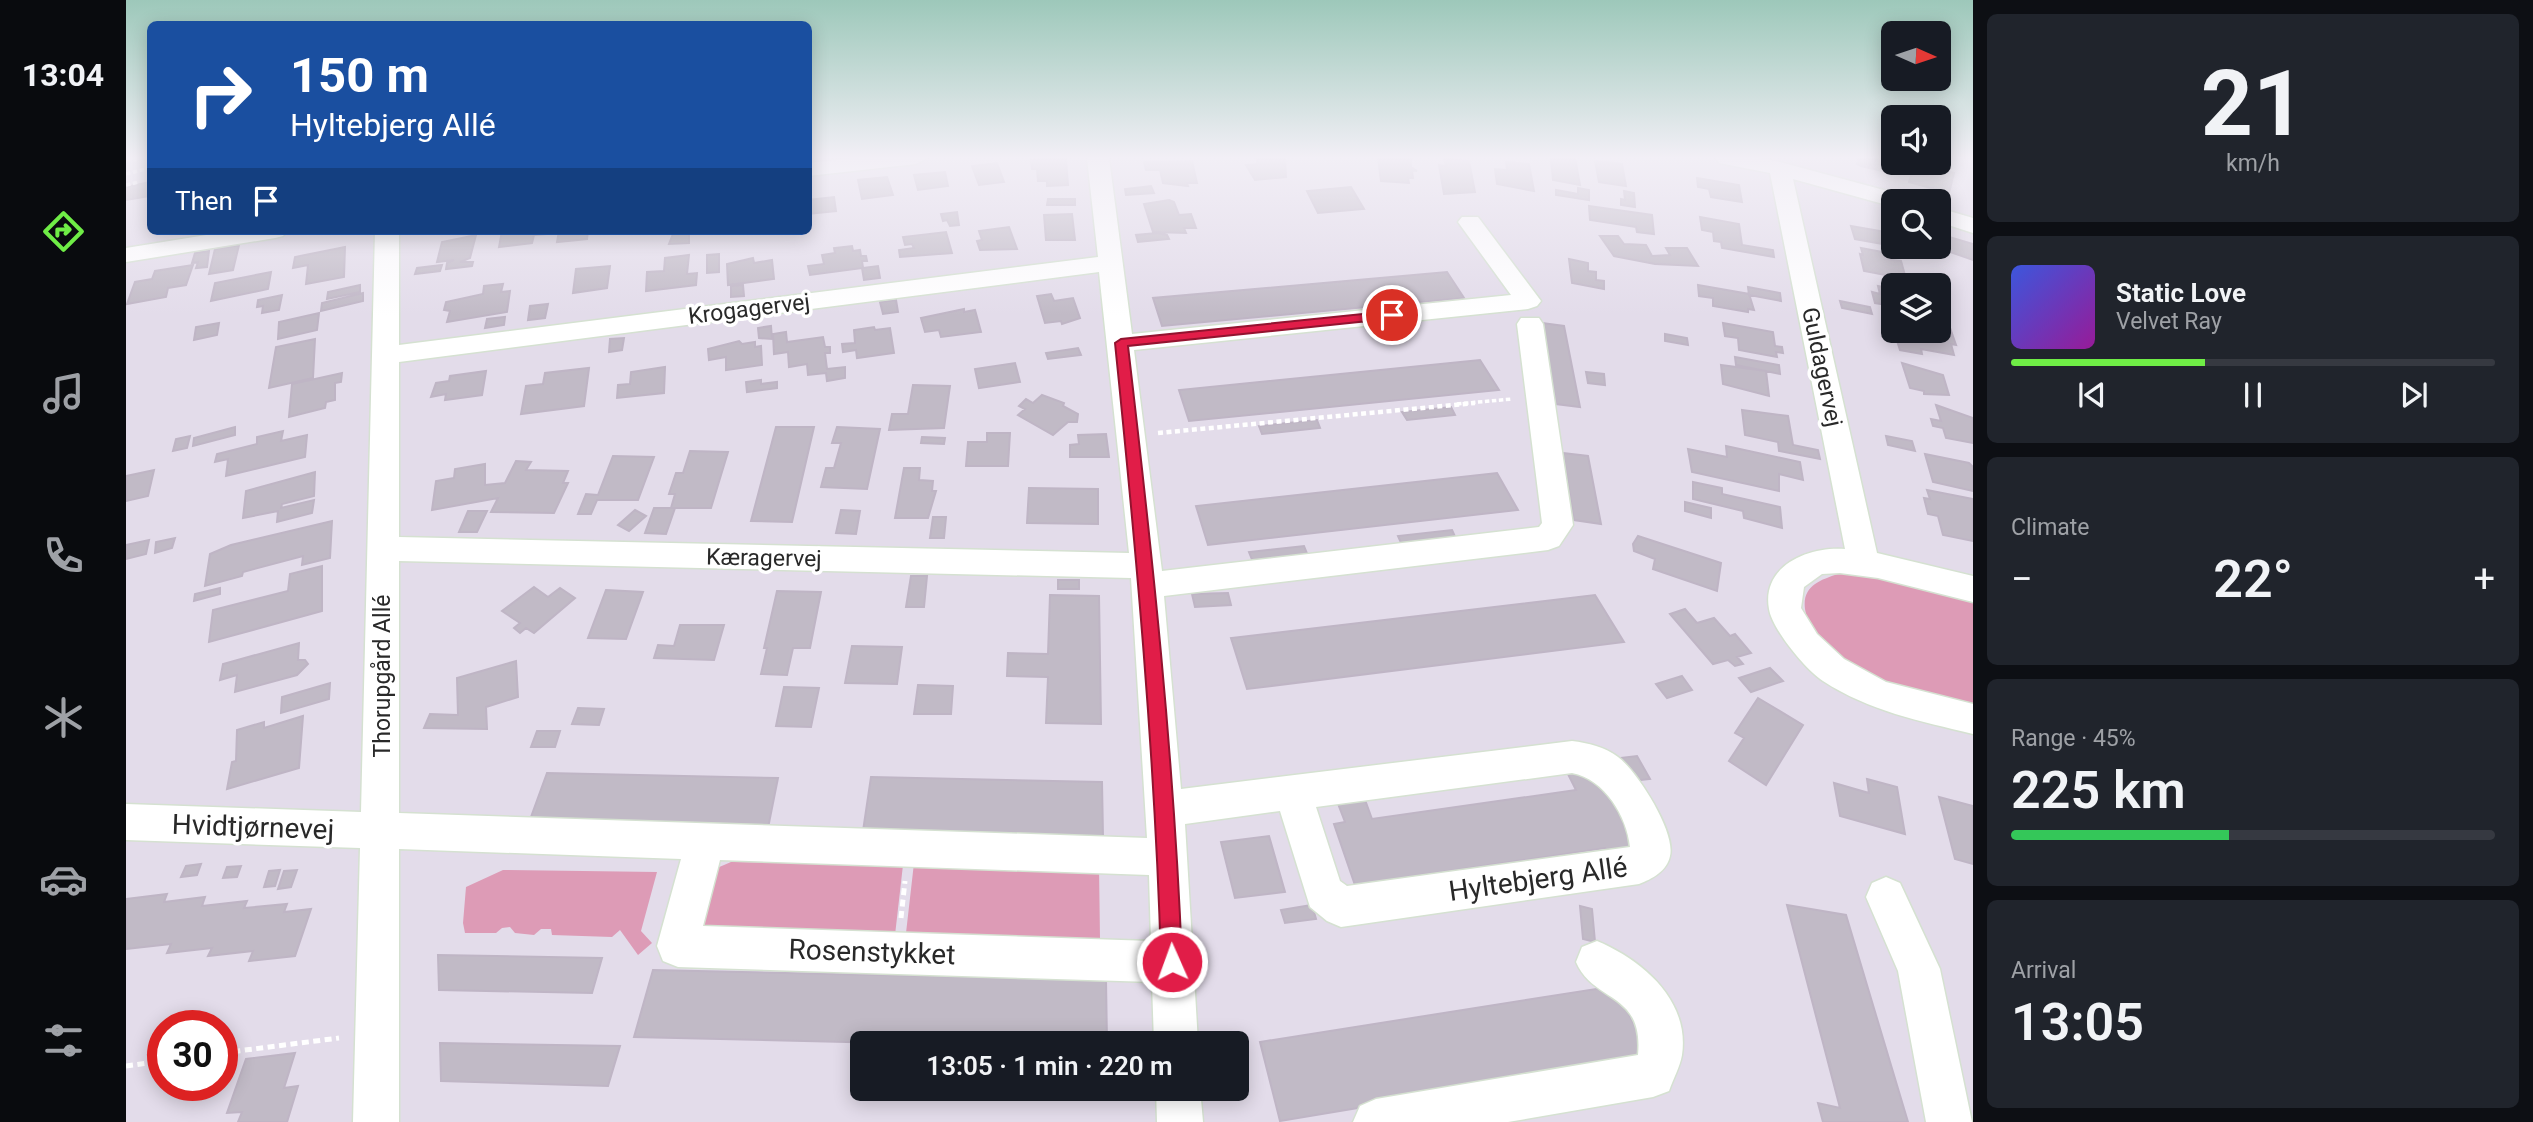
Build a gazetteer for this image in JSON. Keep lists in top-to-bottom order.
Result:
{
  "streets": {
    "street": [
      "Krogagervej",
      "Guldagervej",
      "Kæragervej",
      "Thorupgård Allé",
      "Hvidtjørnevej",
      "Hyltebjerg Allé",
      "Rosenstykket"
    ]
  },
  "crossings": [
    ["Krogagervej", "Thorupgård Allé"],
    ["Kæragervej", "Thorupgård Allé"],
    ["Thorupgård Allé", "Hvidtjørnevej"]
  ],
  "north": "right",
  "page": {
    "tabs": "13:04",
    "tile": [
      ["21", "km/h"],
      "Climate",
      ["Range · 45%", "225 km"],
      ["Arrival", "13:05"]
    ],
    "turn": ["150 m", "Hyltebjerg Allé"],
    "then": "Then",
    "song": ["Static Love", "Velvet Ray"],
    "heat": ["−", "22°", "+"],
    "limit": "30",
    "trip": "13:05 · 1 min · 220 m"
  }
}
